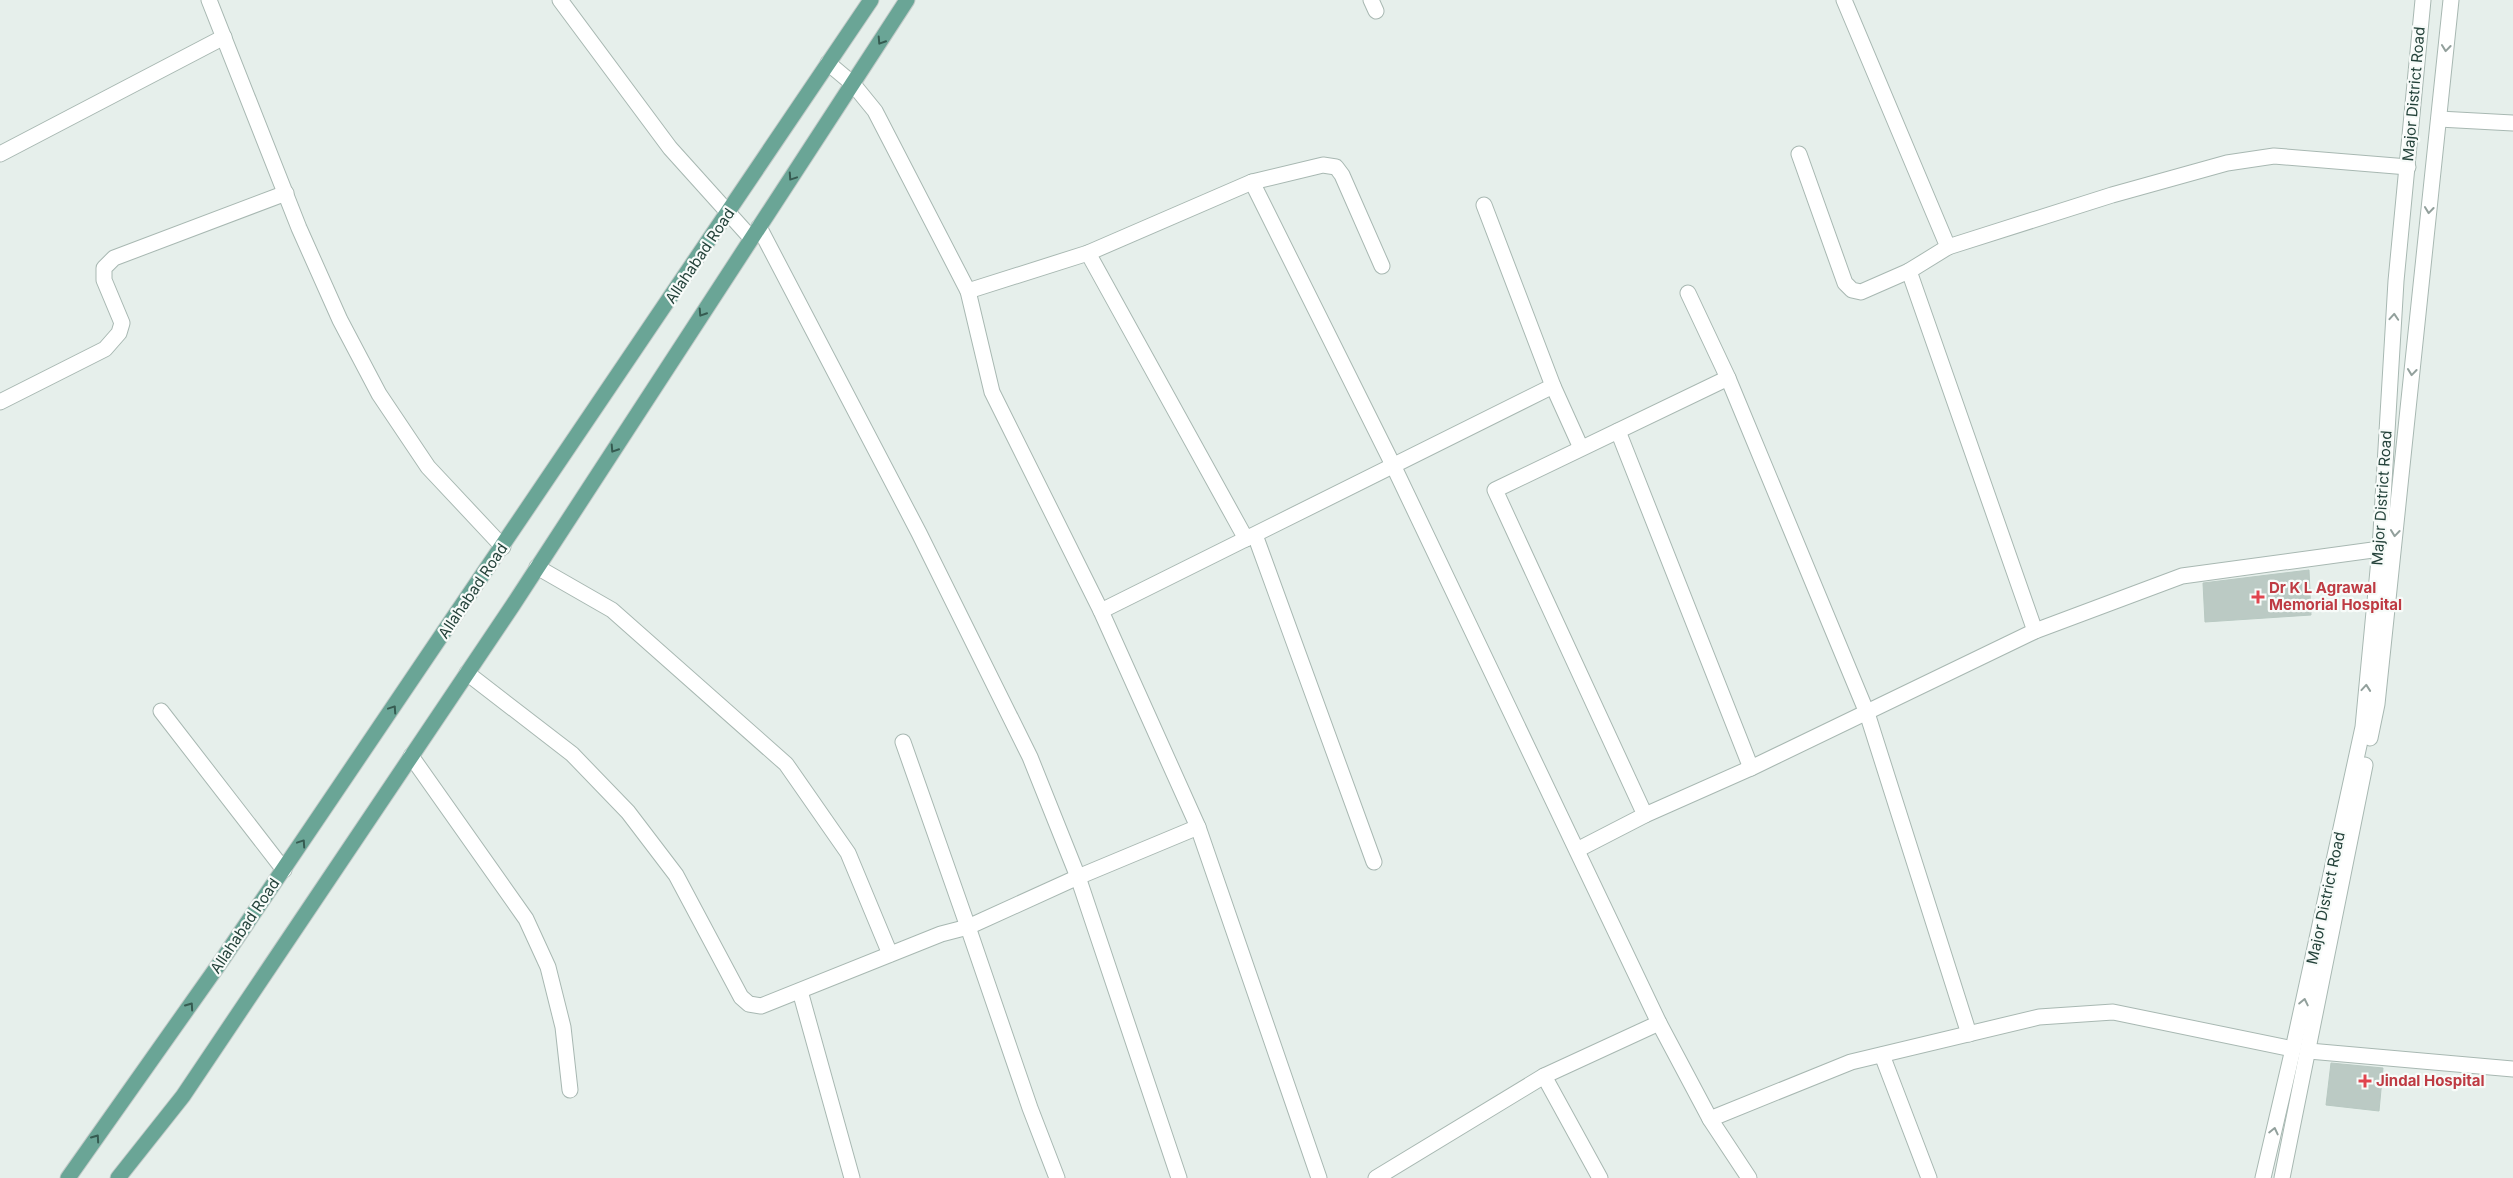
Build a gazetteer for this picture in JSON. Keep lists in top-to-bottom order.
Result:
{
  "streets": {
    "main road": ["Allahabad Road"],
    "street": ["Major District Road"]
  },
  "places": {
    "health": ["Dr K L Agrawal Memorial Hospital", "Jindal Hospital"]
  }
}
